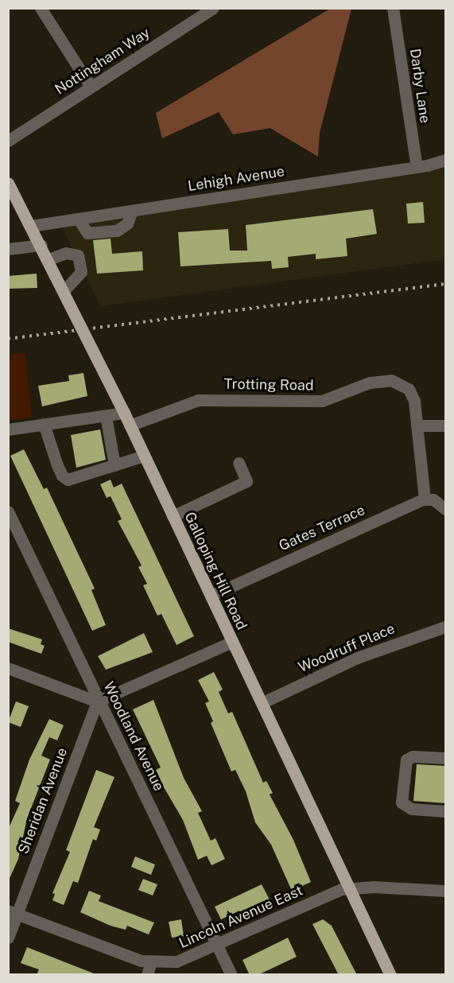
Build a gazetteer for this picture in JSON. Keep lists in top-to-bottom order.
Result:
{
  "streets": {
    "main road": ["Galloping Hill Road"],
    "street": [
      "Nottingham Way",
      "Darby Lane",
      "Lehigh Avenue",
      "Trotting Road",
      "Gates Terrace",
      "Woodruff Place",
      "Woodland Avenue",
      "Sheridan Avenue",
      "Lincoln Avenue East"
    ]
  },
  "crossings": [
    ["Darby Lane", "Lehigh Avenue"],
    ["Lehigh Avenue", "Galloping Hill Road"],
    ["Trotting Road", "Gates Terrace"],
    ["Trotting Road", "Galloping Hill Road"],
    ["Gates Terrace", "Galloping Hill Road"],
    ["Galloping Hill Road", "Woodruff Place"],
    ["Galloping Hill Road", "Lincoln Avenue East"],
    ["Woodland Avenue", "Sheridan Avenue"],
    ["Woodland Avenue", "Lincoln Avenue East"],
    ["Sheridan Avenue", "Lincoln Avenue East"]
  ]
}
